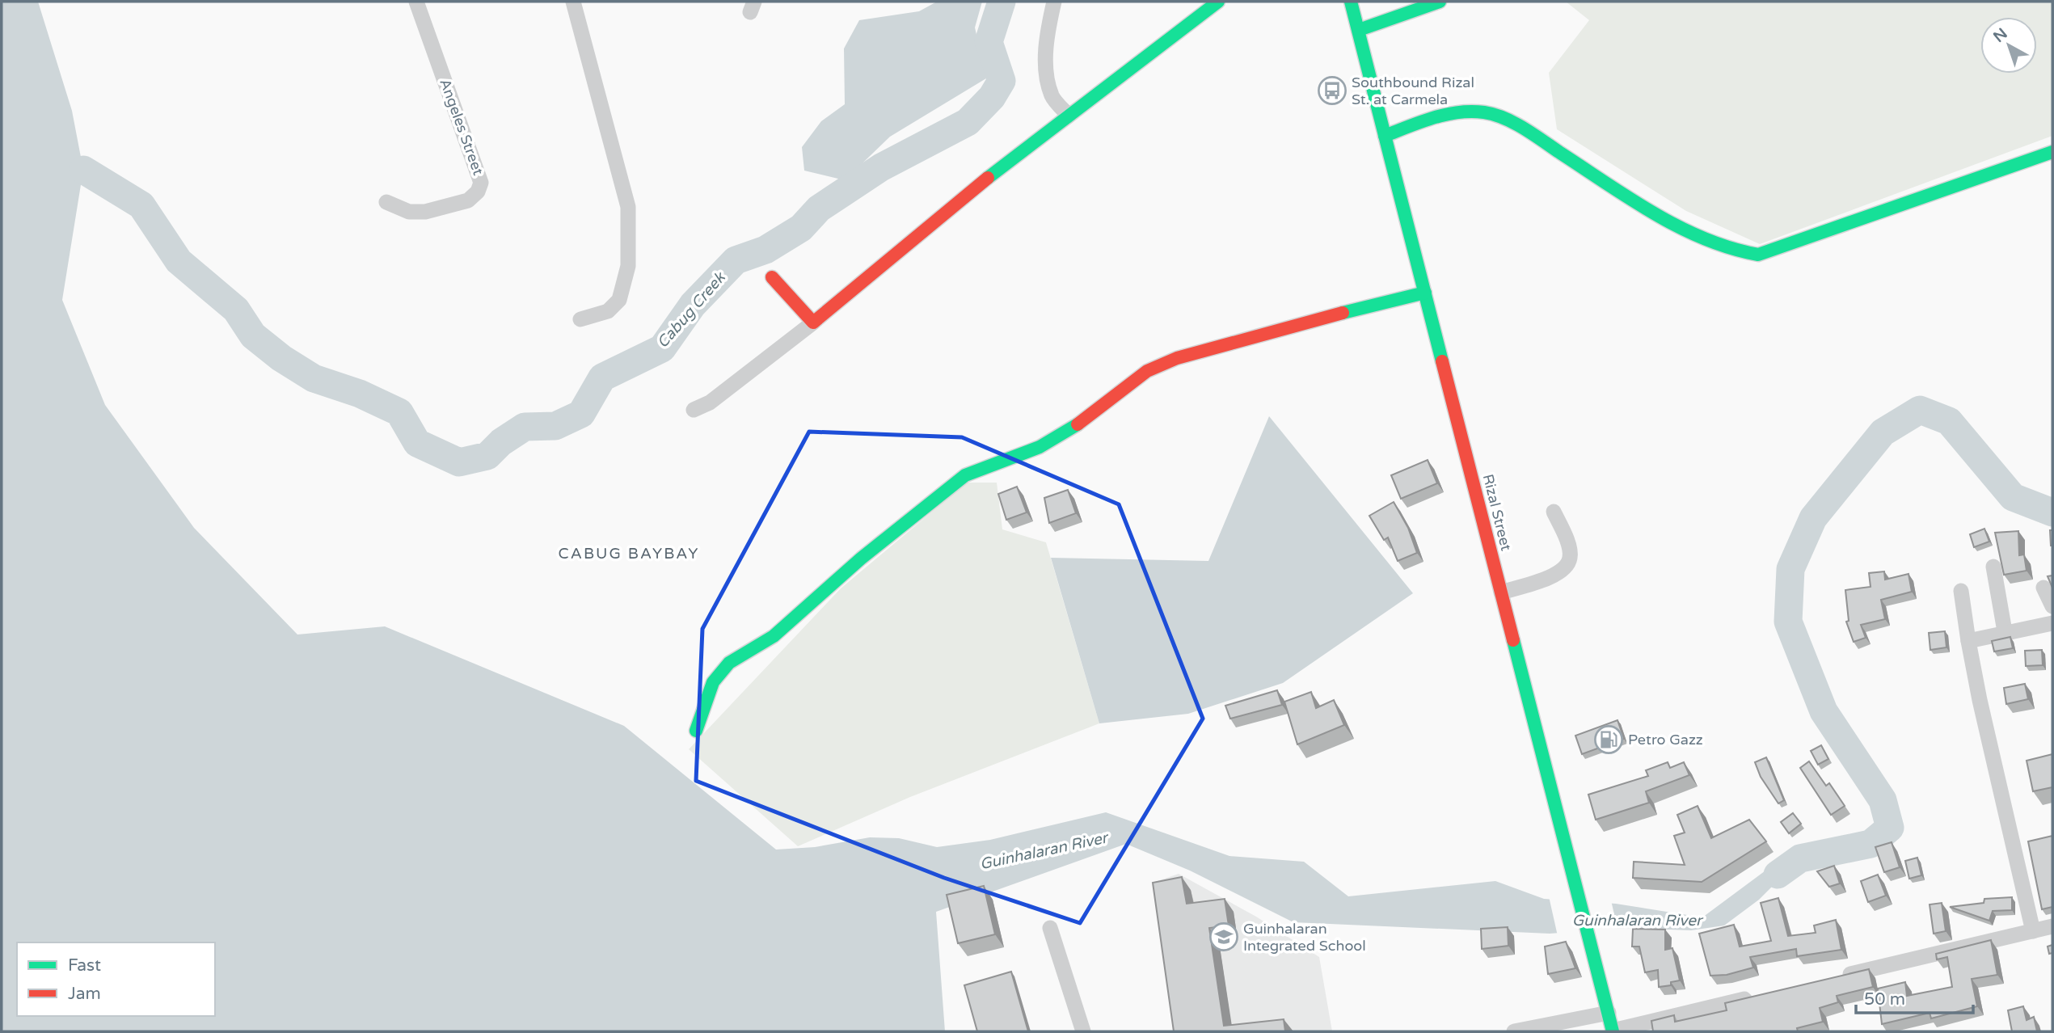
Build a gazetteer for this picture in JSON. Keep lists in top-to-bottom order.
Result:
{
  "streets": {
    "street": ["Angeles Street", "Rizal Street"]
  },
  "districts": ["CABUG BAYBAY"],
  "water": ["Cabug Creek", "Guinhalaran River"],
  "places": {
    "bus stop": ["Southbound Rizal St. at Carmela"],
    "fuel station": ["Petro Gazz"],
    "school or university": ["Guinhalaran Integrated School"]
  },
  "legend": ["Fast", "Jam"],
  "scale_bar": "50 m",
  "north": "top left"
}
